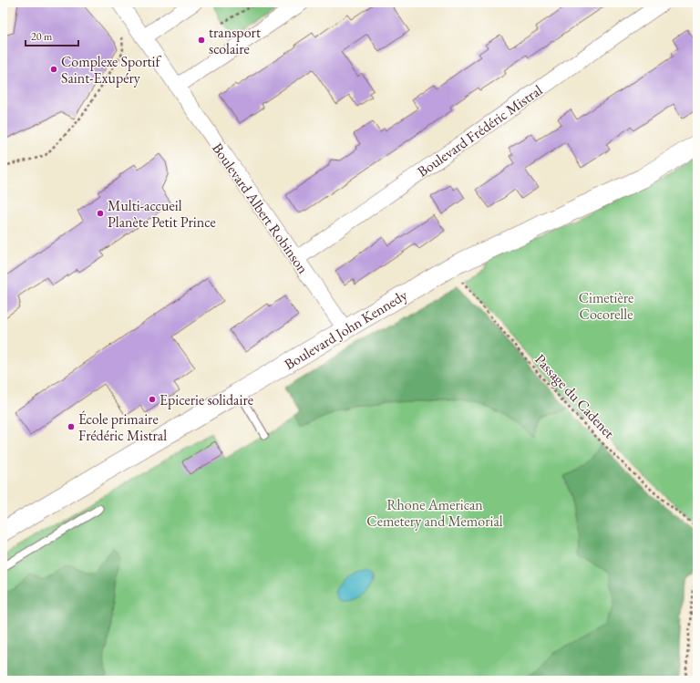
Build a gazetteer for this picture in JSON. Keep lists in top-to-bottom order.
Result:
{
  "streets": {
    "street": ["Boulevard Frédéric Mistral", "Boulevard Albert Robinson", "Boulevard John Kennedy"],
    "path": ["Passage du Cadenet"]
  },
  "crossings": [
    ["Boulevard Frédéric Mistral", "Boulevard Albert Robinson"],
    ["Boulevard Albert Robinson", "Boulevard John Kennedy"],
    ["Boulevard John Kennedy", "Passage du Cadenet"]
  ],
  "parks": ["Cimetière Cocorelle", "Rhone American Cemetery and Memorial"],
  "places": [
    "transport scolaire",
    "Complexe Sportif Saint-Exupéry",
    "Multi-accueil Planète Petit Prince",
    "Epicerie solidaire",
    "École primaire Frédéric Mistral"
  ],
  "scale_bar": "20 m"
}
